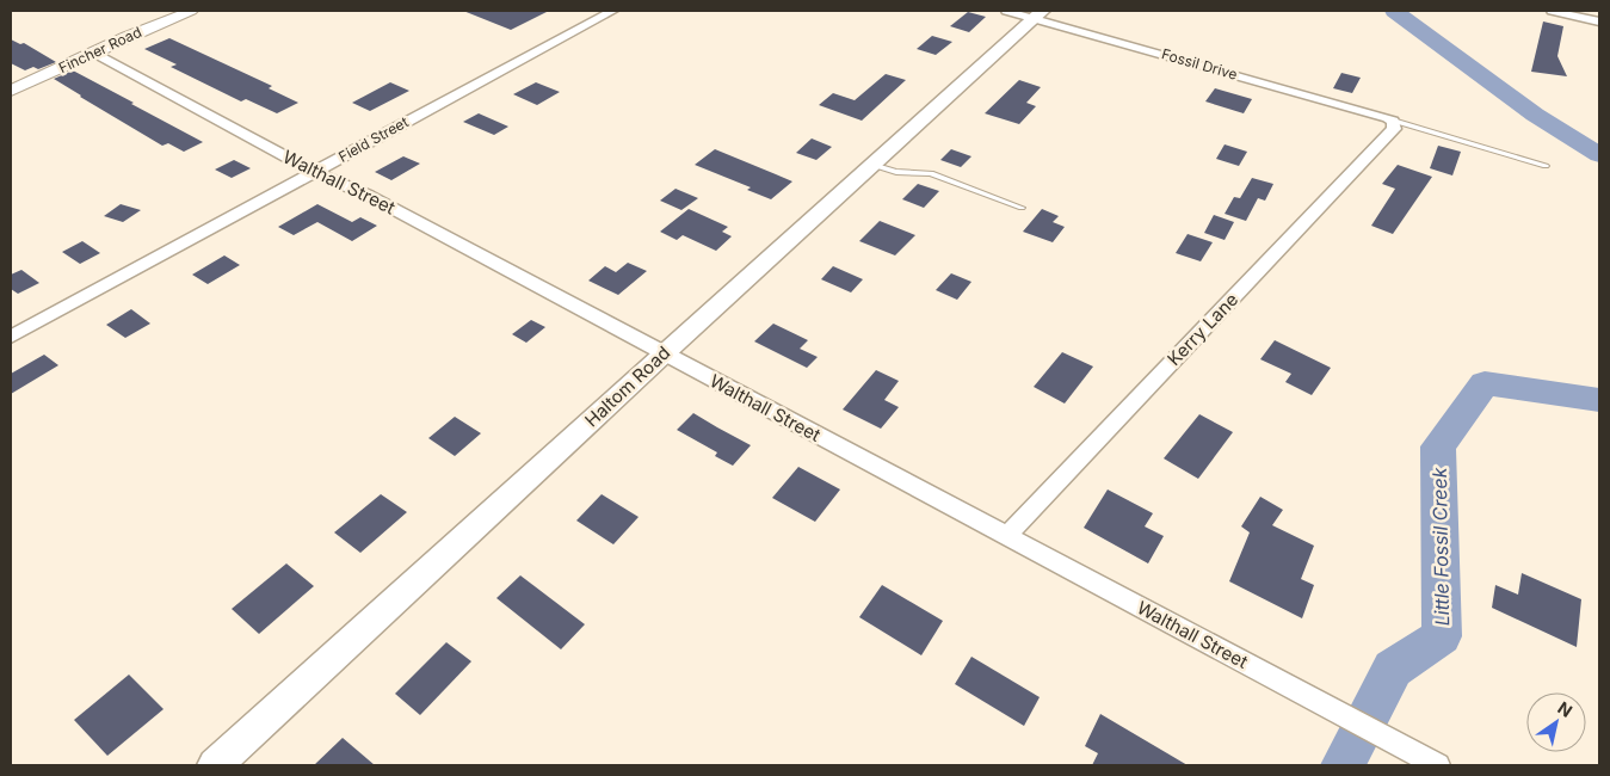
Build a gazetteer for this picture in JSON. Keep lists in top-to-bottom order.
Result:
{
  "streets": {
    "main road": ["Haltom Road"],
    "street": [
      "Fincher Road",
      "Fossil Drive",
      "Field Street",
      "Walthall Street",
      "Kerry Lane"
    ]
  },
  "crossings": [
    ["Fincher Road", "Walthall Street"],
    ["Fossil Drive", "Kerry Lane"],
    ["Fossil Drive", "Haltom Road"],
    ["Field Street", "Walthall Street"],
    ["Walthall Street", "Kerry Lane"],
    ["Walthall Street", "Haltom Road"]
  ],
  "water": ["Little Fossil Creek"],
  "north": "top right"
}
